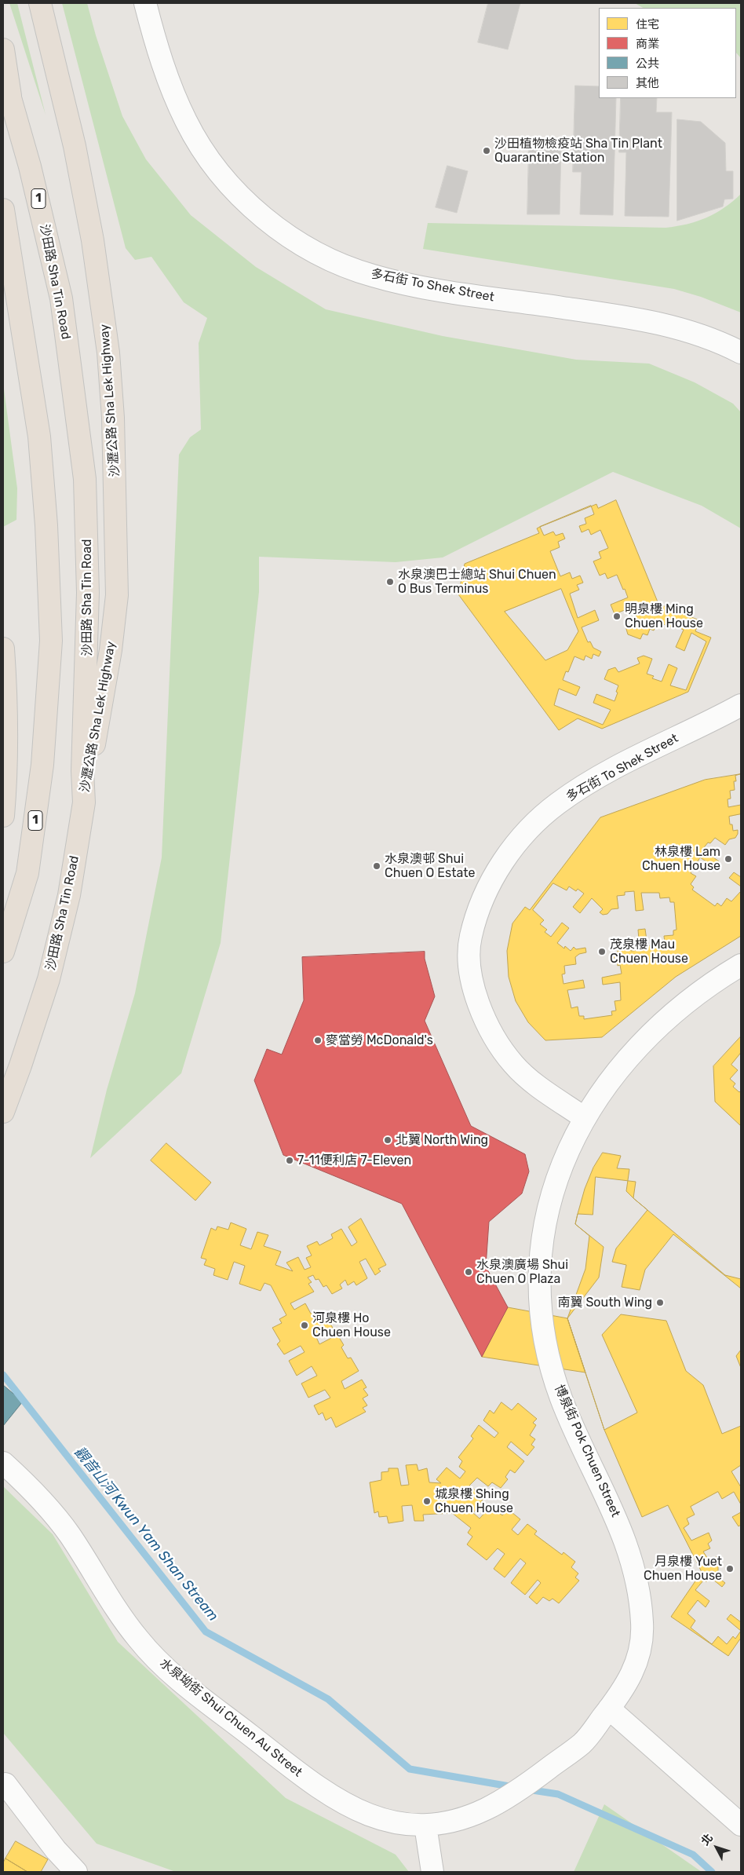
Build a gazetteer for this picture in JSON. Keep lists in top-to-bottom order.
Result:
{
  "streets": {
    "highway": ["1", "沙田路 Sha Tin Road", "沙瀝公路 Sha Lek Highway"],
    "street": ["多石街 To Shek Street", "博泉街 Pok Chuen Street", "水泉坳街 Shui Chuen Au Street"]
  },
  "crossings": [
    ["沙田路 Sha Tin Road", "沙瀝公路 Sha Lek Highway"],
    ["多石街 To Shek Street", "博泉街 Pok Chuen Street"],
    ["博泉街 Pok Chuen Street", "水泉坳街 Shui Chuen Au Street"]
  ],
  "water": ["觀音山河 Kwun Yam Shan Stream"],
  "places": [
    "沙田植物檢疫站 Sha Tin Plant Quarantine Station",
    "水泉澳巴士總站 Shui Chuen O Bus Terminus",
    "明泉樓 Ming Chuen House",
    "林泉樓 Lam Chuen House",
    "水泉澳邨 Shui Chuen O Estate",
    "茂泉樓 Mau Chuen House",
    "麥當勞 McDonald's",
    "北翼 North Wing",
    "7-11便利店 7-Eleven",
    "水泉澳廣場 Shui Chuen O Plaza",
    "南翼 South Wing",
    "河泉樓 Ho Chuen House",
    "城泉樓 Shing Chuen House",
    "月泉樓 Yuet Chuen House"
  ],
  "legend": [
    "住宅",
    "商業",
    "公共",
    "其他"
  ],
  "north": "top left"
}
